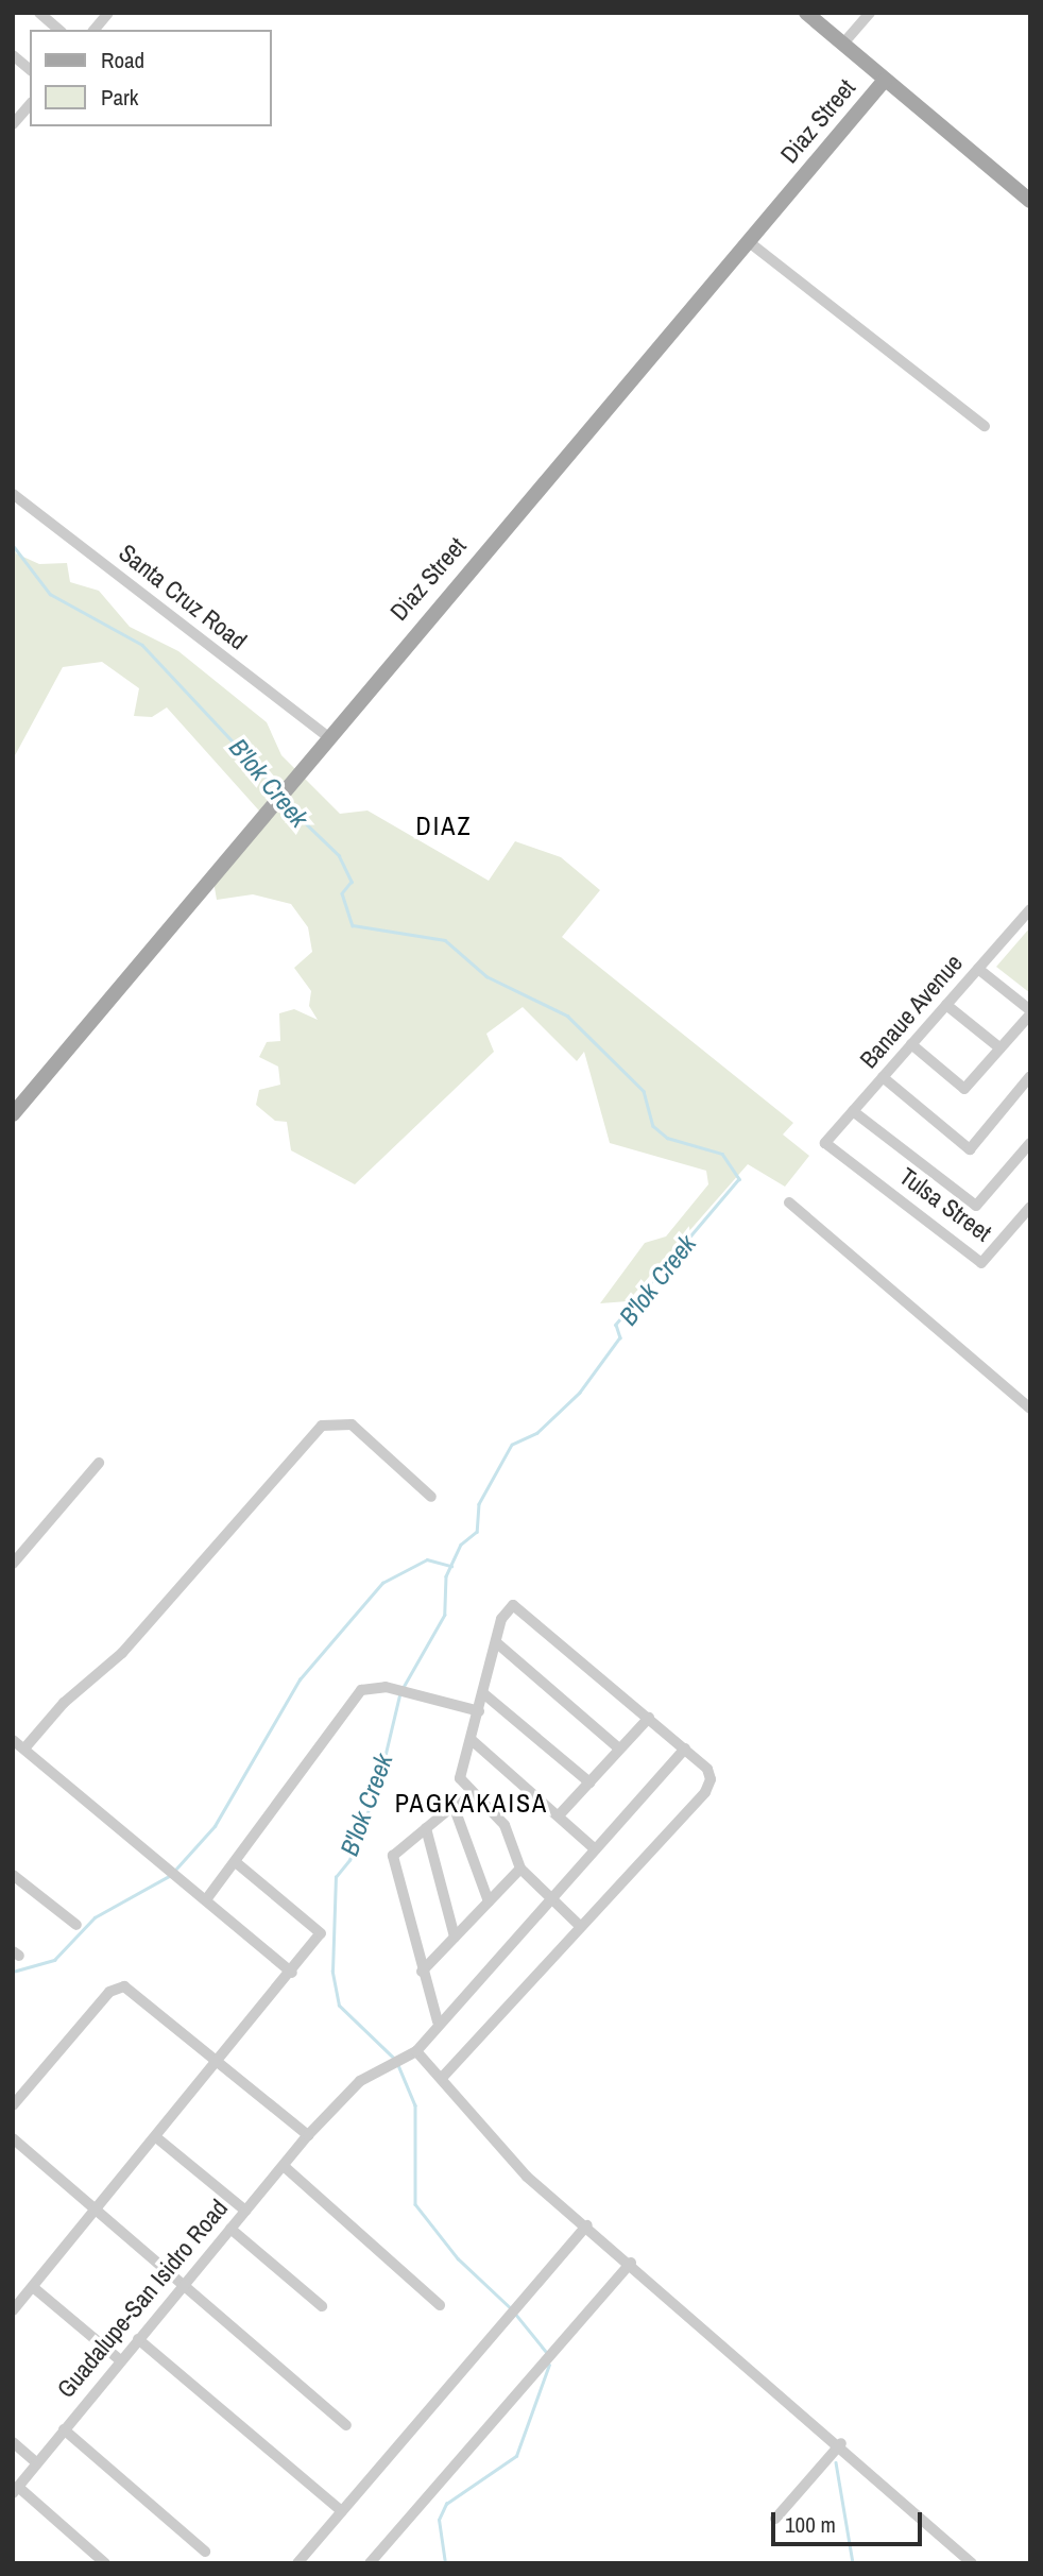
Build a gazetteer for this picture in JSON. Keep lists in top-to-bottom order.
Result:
{
  "streets": {
    "main road": ["Diaz Street"],
    "street": [
      "Santa Cruz Road",
      "Banaue Avenue",
      "Tulsa Street",
      "Guadalupe-San Isidro Road"
    ]
  },
  "crossings": [
    ["Diaz Street", "Santa Cruz Road"],
    ["Banaue Avenue", "Tulsa Street"]
  ],
  "districts": ["DIAZ", "PAGKAKAISA"],
  "water": ["B'lok Creek"],
  "legend": ["Road", "Park"],
  "scale_bar": "100 m"
}
